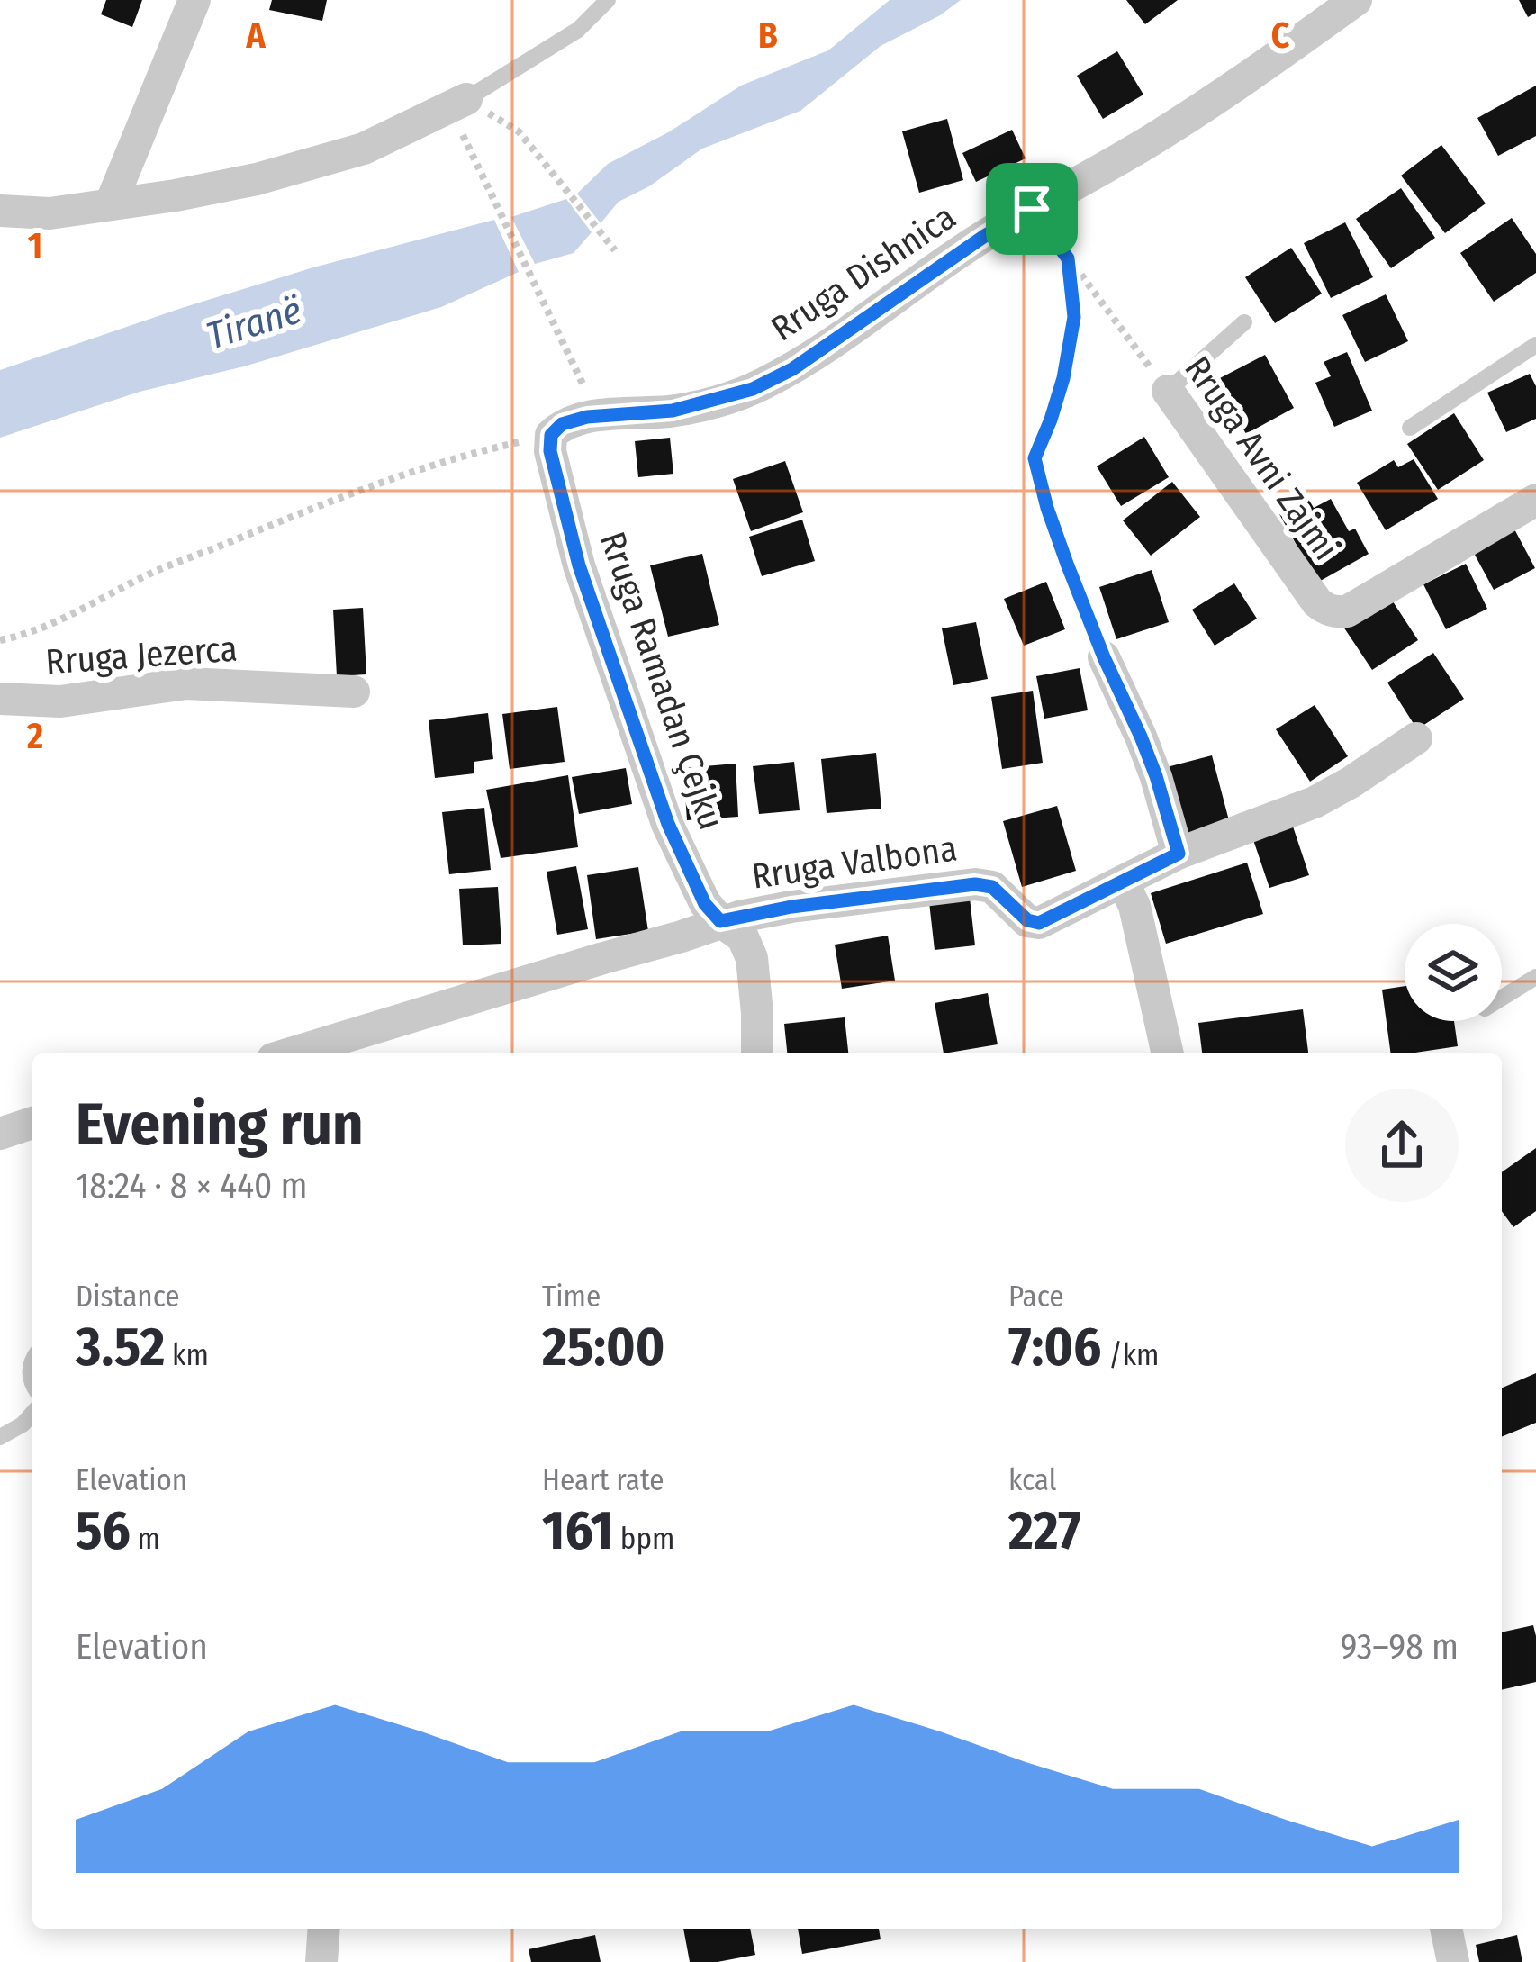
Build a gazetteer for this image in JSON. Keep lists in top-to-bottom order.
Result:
{
  "streets": {
    "street": [
      "Rruga Dishnica",
      "Rruga Avni Zajmi",
      "Rruga Jezerca",
      "Rruga Ramadan Çejku",
      "Rruga Valbona"
    ]
  },
  "crossings": [
    ["Rruga Dishnica", "Rruga Avni Zajmi"],
    ["Rruga Dishnica", "Rruga Ramadan Çejku"],
    ["Rruga Ramadan Çejku", "Rruga Valbona"]
  ],
  "water": ["Tiranë"],
  "page": {
    "heading": ["Evening run", "18:24 · 8 × 440 m"],
    "stats": [
      ["Distance", "3.52 km"],
      ["Time", "25:00"],
      ["Pace", "7:06 /km"],
      ["Elevation", "56 m"],
      ["Heart rate", "161 bpm"],
      ["kcal", "227"]
    ],
    "chart": ["Elevation", "93–98 m"]
  },
  "grid": {
    "columns": ["A", "B", "C"],
    "rows": ["1", "2"]
  }
}
